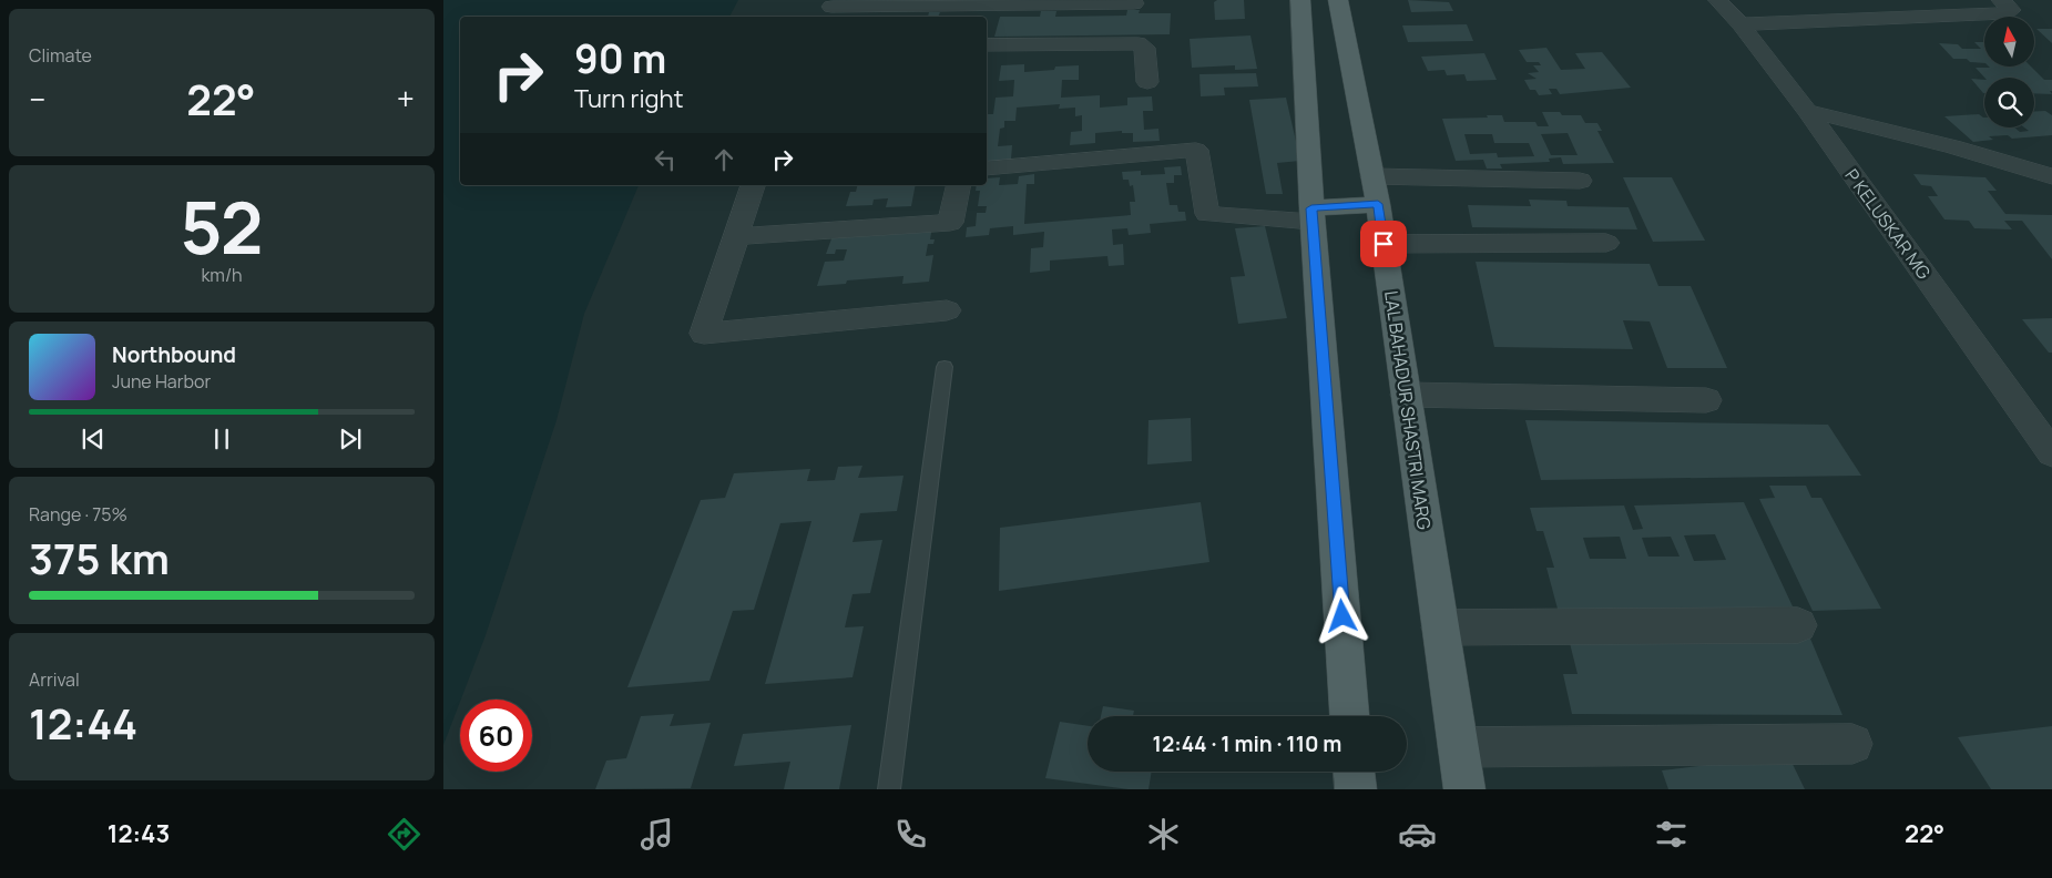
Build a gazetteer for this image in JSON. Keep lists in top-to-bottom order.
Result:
{
  "streets": {
    "main road": ["LAL BAHADUR SHASTRI MARG"],
    "street": ["P KELUSKAR MG"]
  },
  "north": "top",
  "page": {
    "tile": [
      "Climate",
      ["52", "km/h"],
      ["Range · 75%", "375 km"],
      ["Arrival", "12:44"]
    ],
    "turn": ["90 m", "Turn right"],
    "heat": ["−", "22°", "+"],
    "song": ["Northbound", "June Harbor"],
    "limit": "60",
    "trip": "12:44 · 1 min · 110 m",
    "tabs": ["12:43", "22°"]
  }
}
